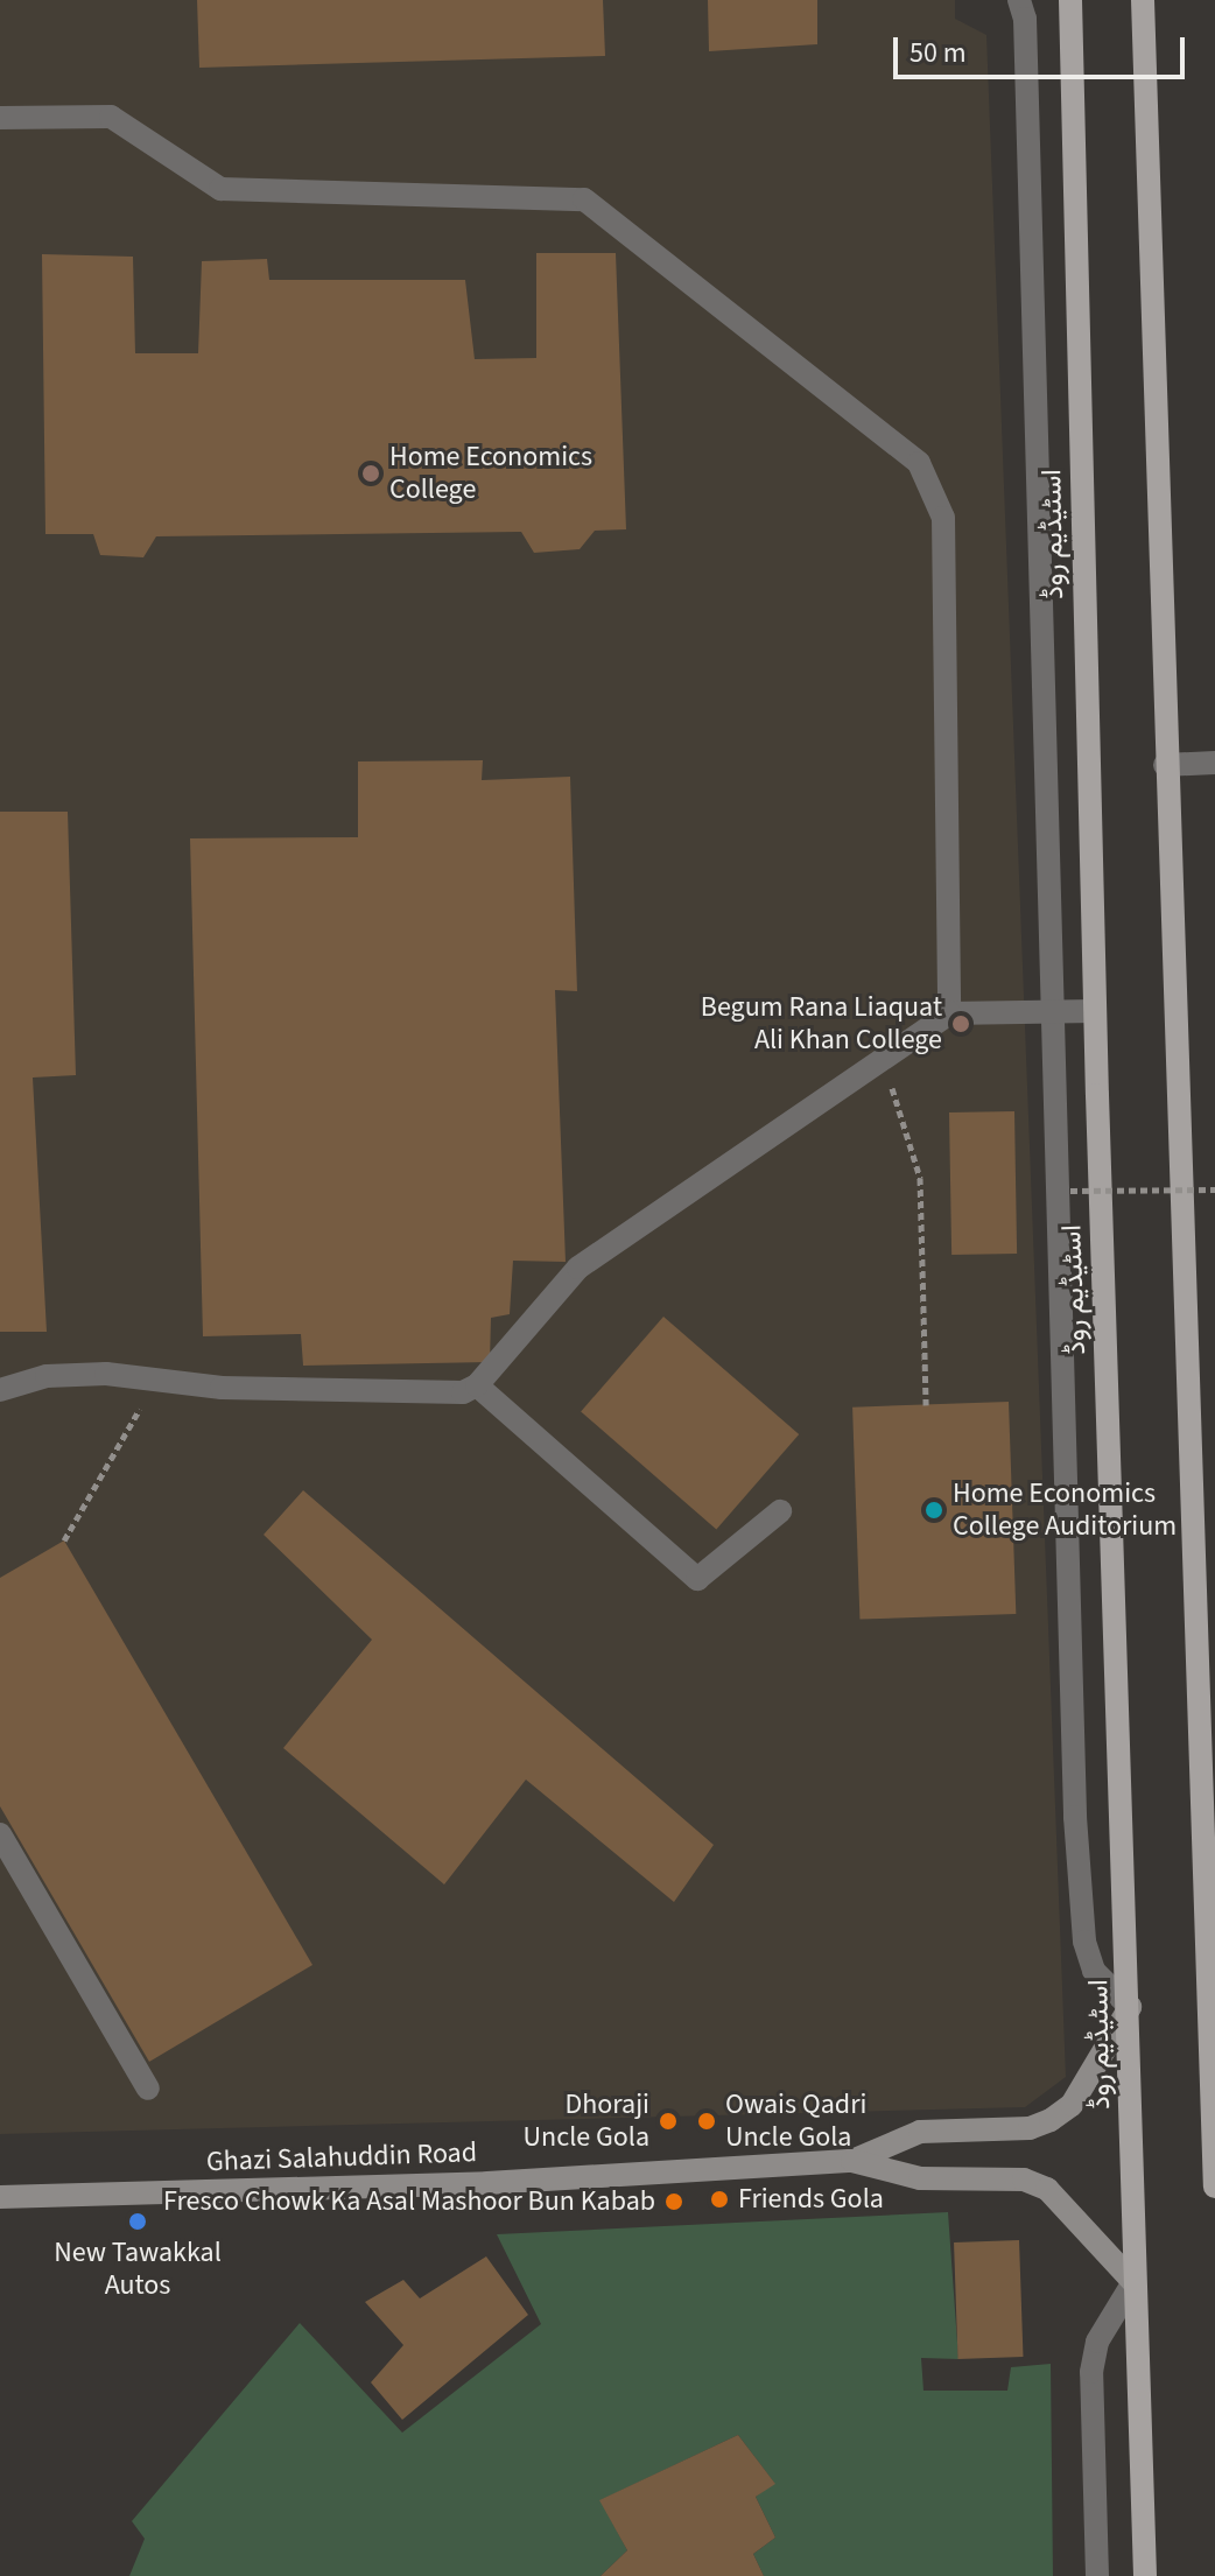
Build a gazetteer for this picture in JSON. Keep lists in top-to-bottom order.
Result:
{
  "streets": {
    "main road": ["اسٹیڈیم روڈ", "Ghazi Salahuddin Road"]
  },
  "crossings": [
    ["اسٹیڈیم روڈ", "Ghazi Salahuddin Road"]
  ],
  "places": [
    "Home Economics College",
    "Begum Rana Liaquat Ali Khan College",
    "Home Economics College Auditorium",
    "Dhoraji Uncle Gola",
    "Owais Qadri Uncle Gola",
    "Friends Gola",
    "Fresco Chowk Ka Asal Mashoor Bun Kabab",
    "New Tawakkal Autos"
  ],
  "scale_bar": "50 m"
}
